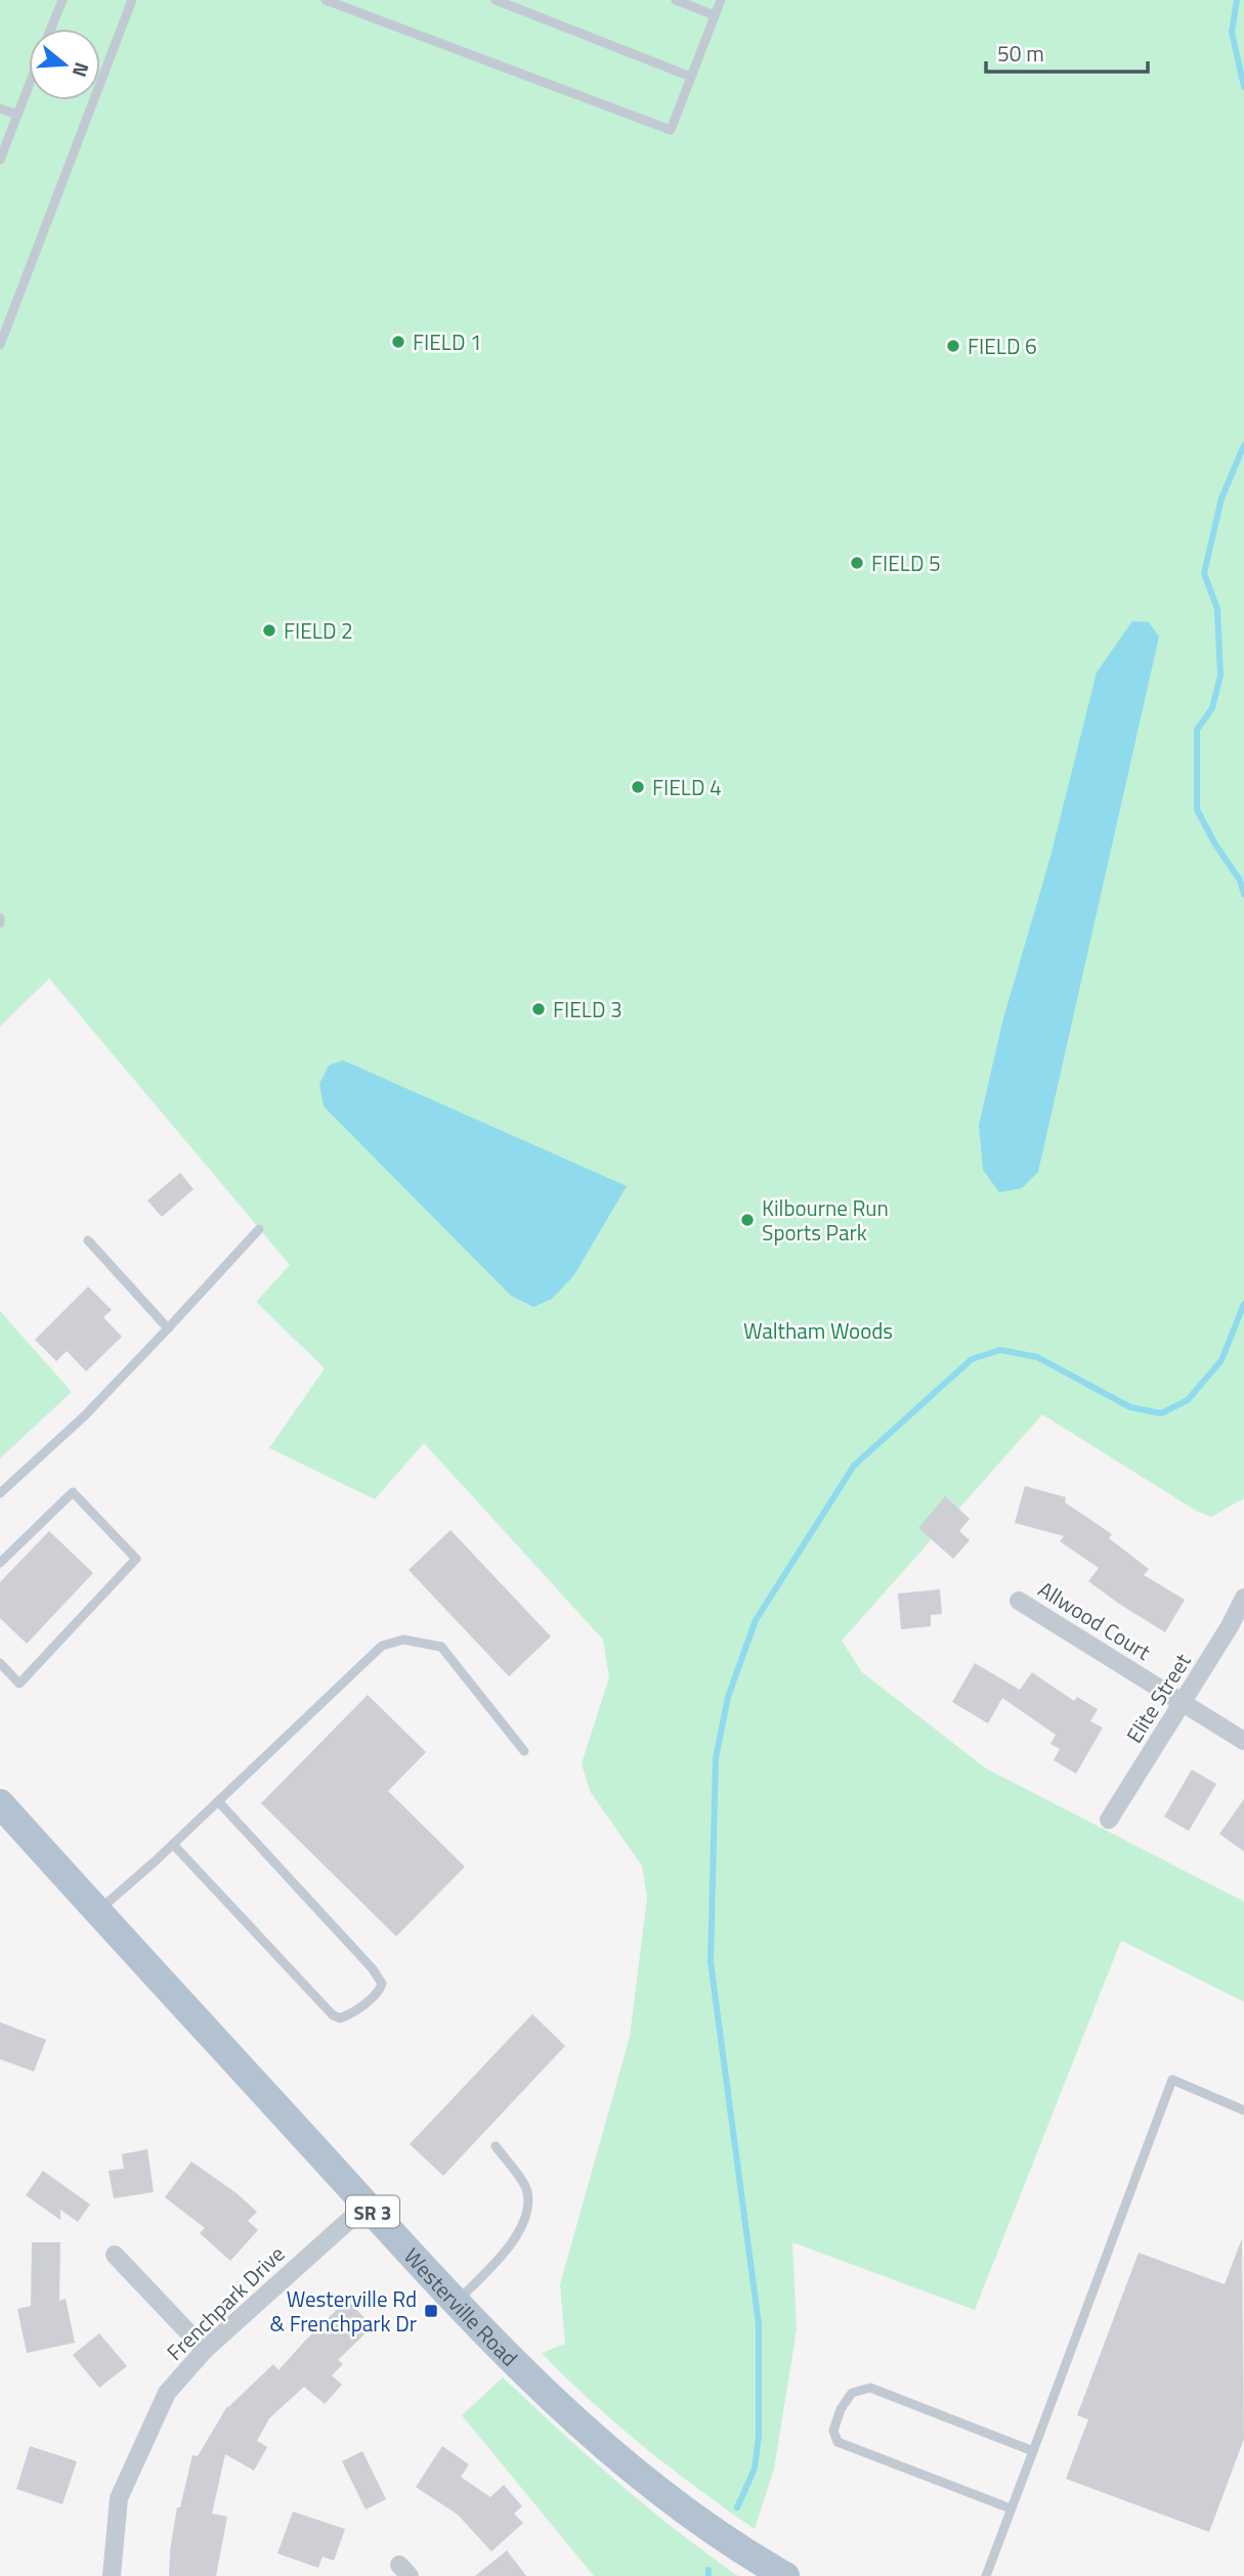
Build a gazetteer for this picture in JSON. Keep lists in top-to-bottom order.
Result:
{
  "streets": {
    "main road": ["SR 3", "Westerville Road"],
    "street": ["Allwood Court", "Elite Street", "Frenchpark Drive"]
  },
  "crossings": [
    ["Allwood Court", "Elite Street"],
    ["Frenchpark Drive", "Westerville Road"]
  ],
  "parks": ["Waltham Woods"],
  "places": {
    "other": [
      "FIELD 1",
      "FIELD 6",
      "FIELD 5",
      "FIELD 2",
      "FIELD 4",
      "FIELD 3",
      "Kilbourne Run Sports Park"
    ],
    "transit": ["Westerville Rd & Frenchpark Dr"]
  },
  "scale_bar": "50 m",
  "north": "right"
}
